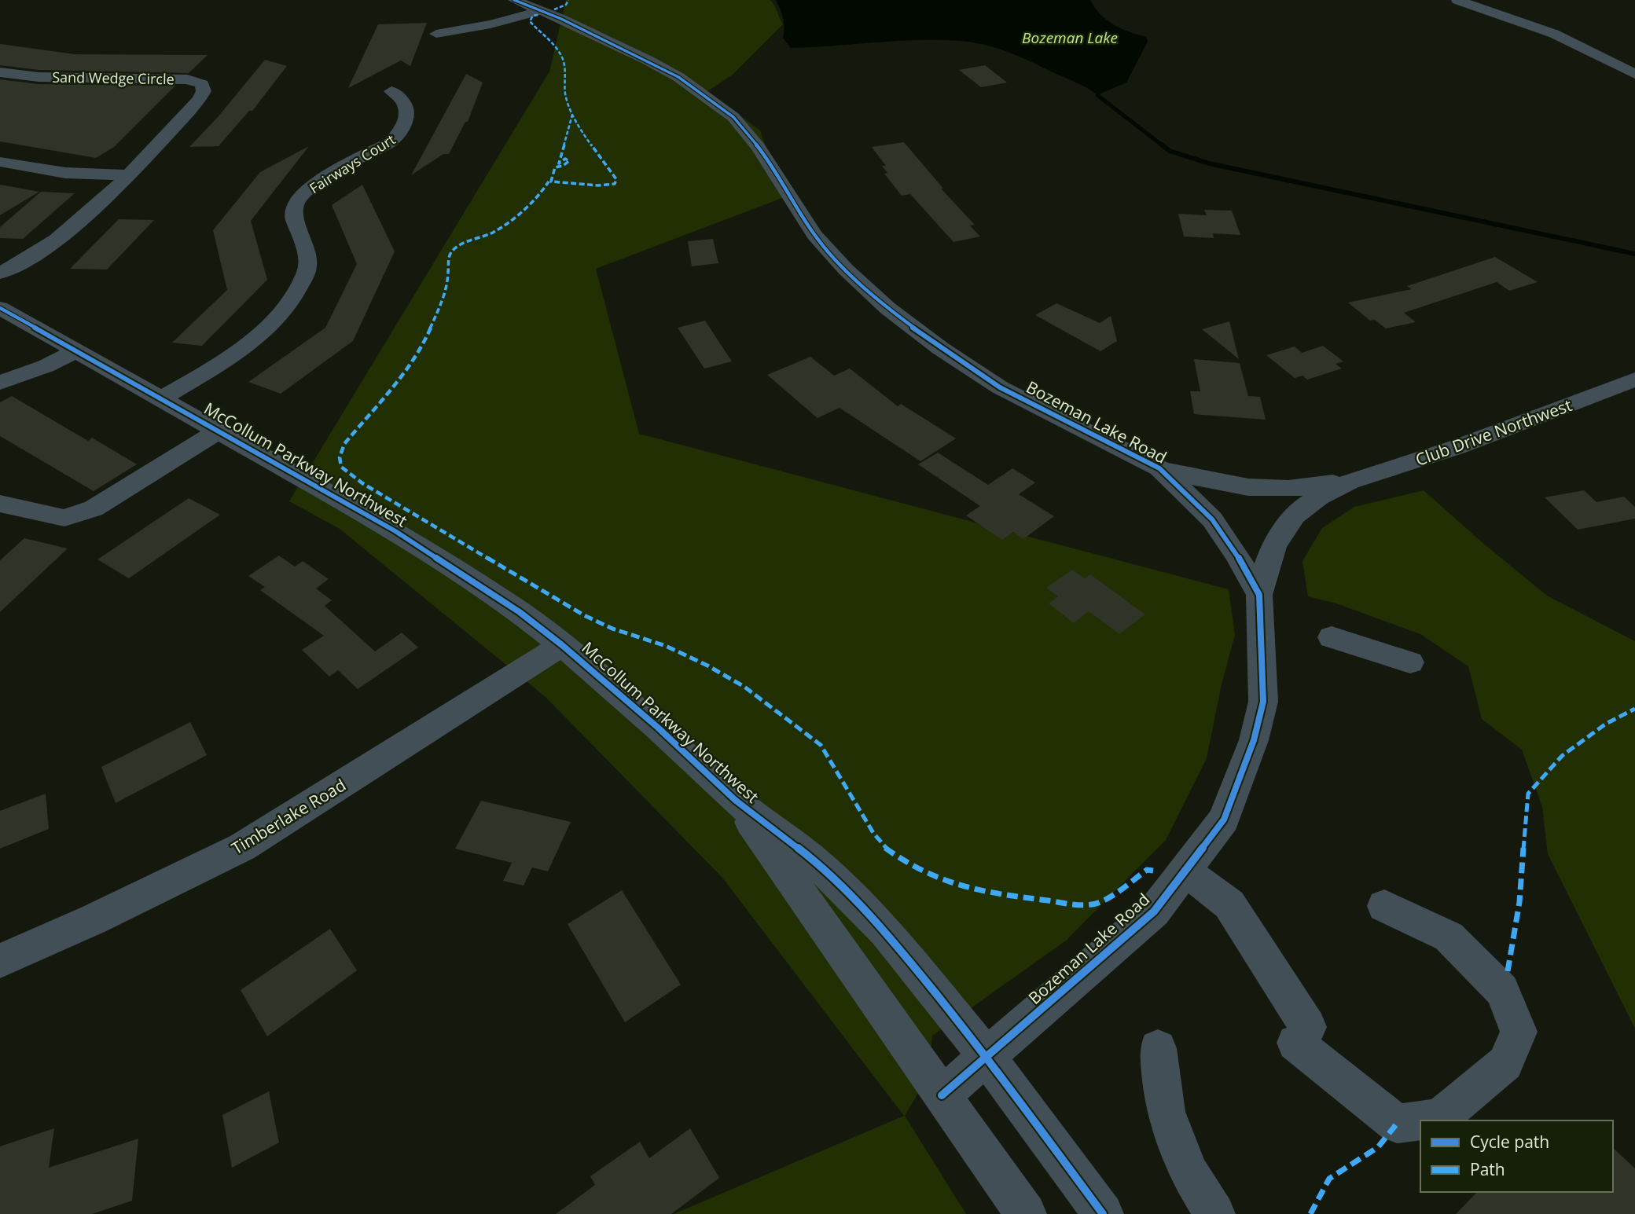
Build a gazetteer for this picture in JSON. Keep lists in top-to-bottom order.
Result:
{
  "streets": {
    "street": [
      "Sand Wedge Circle",
      "Fairways Court",
      "Bozeman Lake Road",
      "Club Drive Northwest",
      "McCollum Parkway Northwest",
      "Timberlake Road"
    ]
  },
  "crossings": [
    ["Fairways Court", "McCollum Parkway Northwest"],
    ["Bozeman Lake Road", "Club Drive Northwest"],
    ["Bozeman Lake Road", "McCollum Parkway Northwest"],
    ["McCollum Parkway Northwest", "Timberlake Road"]
  ],
  "water": ["Bozeman Lake"],
  "legend": ["Cycle path", "Path"]
}
